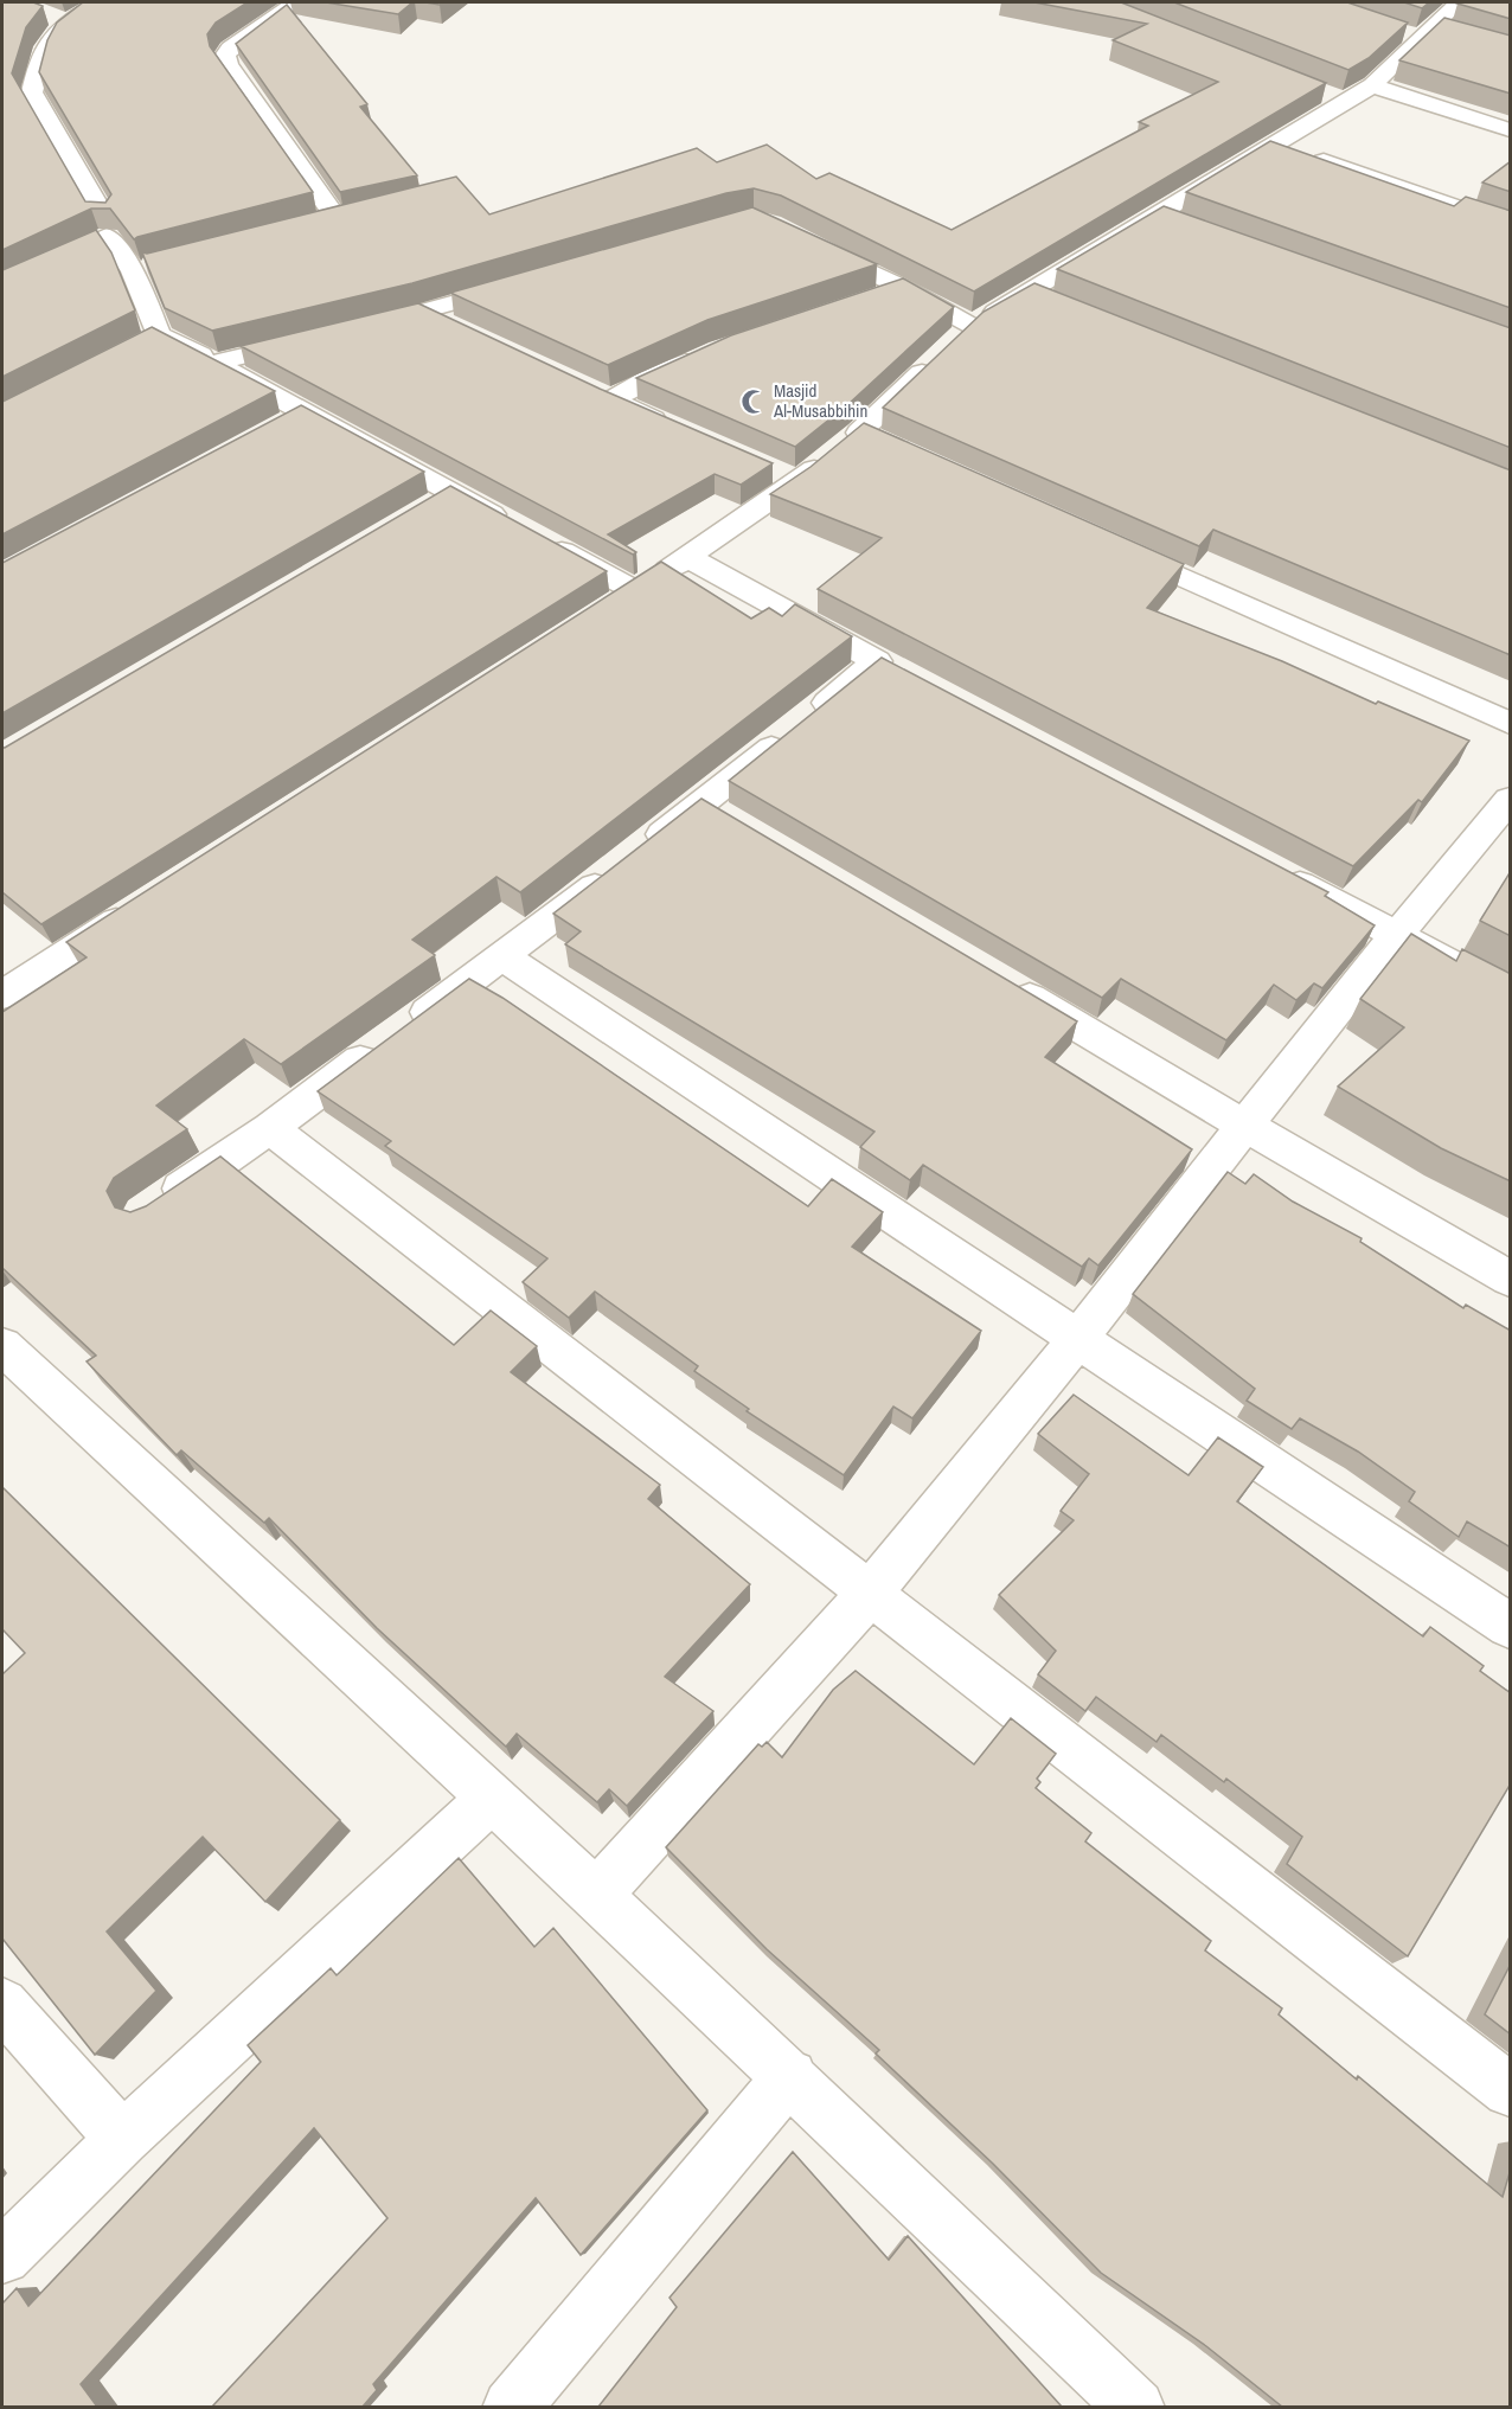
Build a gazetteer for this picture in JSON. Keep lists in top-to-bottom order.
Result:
{
  "places": {
    "mosque": ["Masjid Al-Musabbihin"]
  }
}
